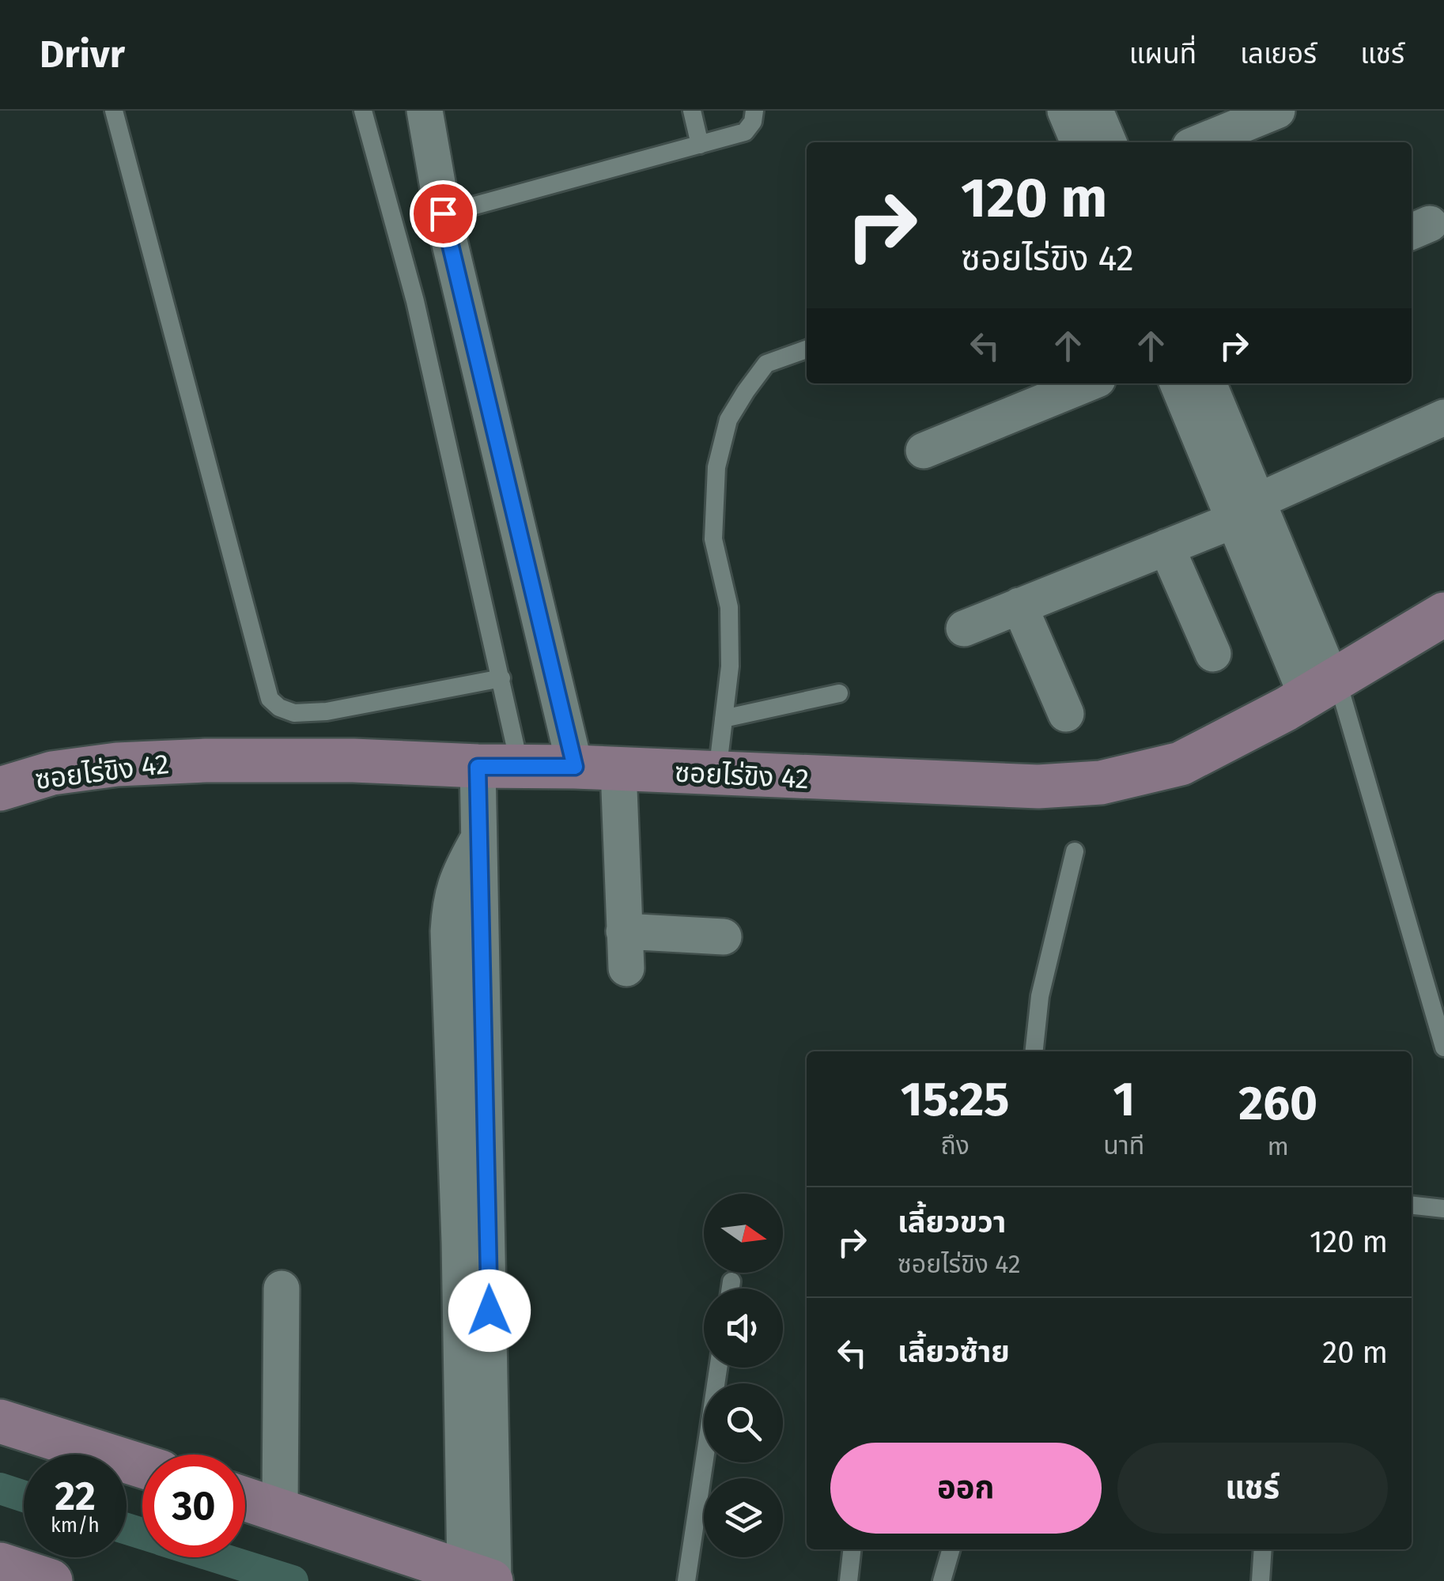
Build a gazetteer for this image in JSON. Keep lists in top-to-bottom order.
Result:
{
  "streets": {
    "street": ["ซอยไร่ขิง 42"]
  },
  "north": "right",
  "page": {
    "header": "Drivr",
    "nav": ["แผนที่", "เลเยอร์", "แชร์"],
    "turn": ["120 m", "ซอยไร่ขิง 42"],
    "eta": [
      "15:25",
      "ถึง",
      "1",
      "นาที",
      "260",
      "m"
    ],
    "list": [
      {
        "name": "เลี้ยวขวา",
        "note": "ซอยไร่ขิง 42",
        "value": "120 m"
      },
      {
        "name": "เลี้ยวซ้าย",
        "value": "20 m"
      }
    ],
    "buttons": ["ออก", "แชร์"],
    "speed": "22 km/h",
    "limit": "30"
  }
}
